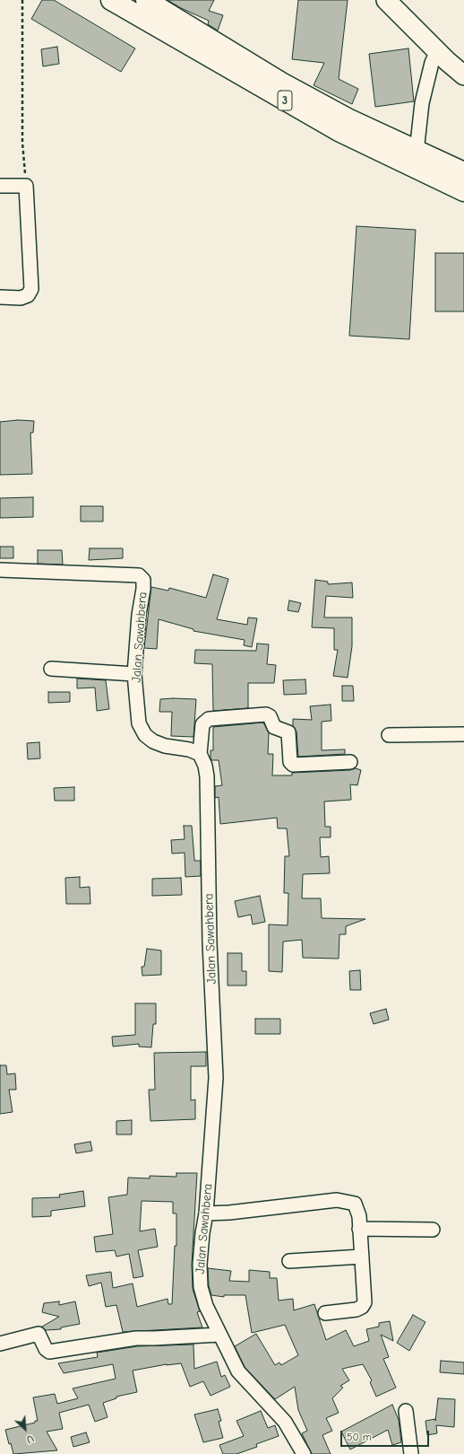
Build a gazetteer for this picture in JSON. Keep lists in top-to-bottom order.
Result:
{
  "streets": {
    "main road": ["3"],
    "street": ["Jalan Sawahbera"]
  },
  "scale_bar": "50 m",
  "north": "bottom right"
}
